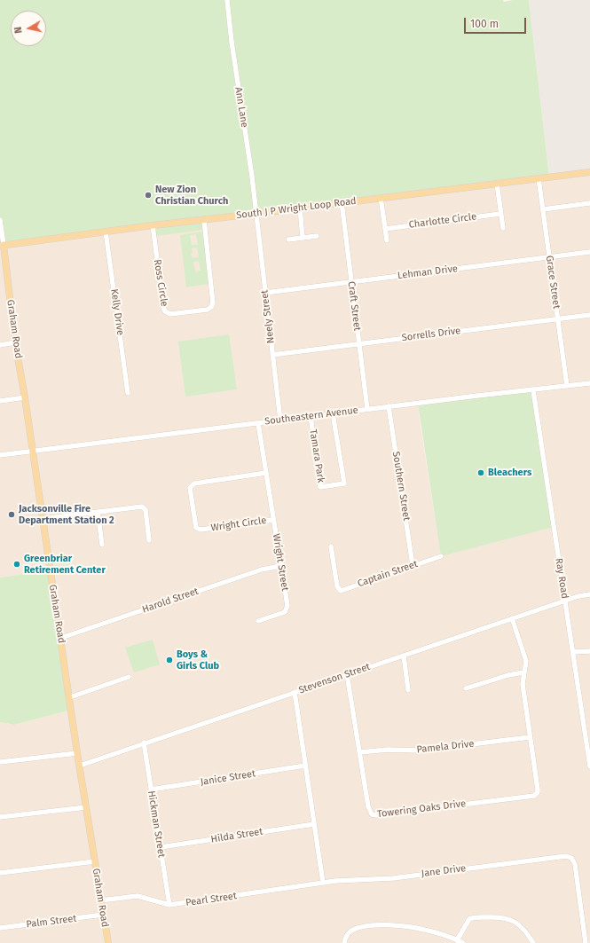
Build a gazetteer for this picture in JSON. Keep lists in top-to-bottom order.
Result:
{
  "streets": {
    "main road": ["South J P Wright Loop Road", "Graham Road"],
    "street": [
      "Ann Lane",
      "Charlotte Circle",
      "Lehman Drive",
      "Grace Street",
      "Ross Circle",
      "Craft Street",
      "Kelly Drive",
      "Neely Street",
      "Sorrells Drive",
      "Southeastern Avenue",
      "Tamara Park",
      "Southern Street",
      "Wright Circle",
      "Wright Street",
      "Captain Street",
      "Ray Road",
      "Harold Street",
      "Stevenson Street",
      "Pamela Drive",
      "Janice Street",
      "Towering Oaks Drive",
      "Hickman Street",
      "Hilda Street",
      "Jane Drive",
      "Pearl Street",
      "Palm Street"
    ]
  },
  "crossings": [
    ["Ann Lane", "South J P Wright Loop Road"],
    ["Ann Lane", "Neely Street"],
    ["South J P Wright Loop Road", "Grace Street"],
    ["South J P Wright Loop Road", "Ross Circle"],
    ["South J P Wright Loop Road", "Craft Street"],
    ["South J P Wright Loop Road", "Kelly Drive"],
    ["South J P Wright Loop Road", "Neely Street"],
    ["South J P Wright Loop Road", "Graham Road"],
    ["Lehman Drive", "Grace Street"],
    ["Lehman Drive", "Craft Street"],
    ["Lehman Drive", "Neely Street"],
    ["Grace Street", "Sorrells Drive"],
    ["Grace Street", "Southeastern Avenue"],
    ["Craft Street", "Sorrells Drive"],
    ["Craft Street", "Southeastern Avenue"],
    ["Neely Street", "Sorrells Drive"],
    ["Neely Street", "Southeastern Avenue"],
    ["Graham Road", "Southeastern Avenue"],
    ["Graham Road", "Harold Street"],
    ["Graham Road", "Stevenson Street"],
    ["Graham Road", "Pearl Street"],
    ["Graham Road", "Palm Street"],
    ["Southeastern Avenue", "Tamara Park"],
    ["Southeastern Avenue", "Southern Street"],
    ["Southeastern Avenue", "Wright Street"],
    ["Southeastern Avenue", "Ray Road"],
    ["Southern Street", "Captain Street"],
    ["Wright Circle", "Wright Street"],
    ["Wright Street", "Harold Street"],
    ["Ray Road", "Stevenson Street"],
    ["Stevenson Street", "Towering Oaks Drive"],
    ["Stevenson Street", "Hickman Street"],
    ["Pamela Drive", "Towering Oaks Drive"],
    ["Janice Street", "Hickman Street"],
    ["Hickman Street", "Hilda Street"],
    ["Hickman Street", "Pearl Street"],
    ["Jane Drive", "Pearl Street"]
  ],
  "places": [
    "New Zion Christian Church",
    "Bleachers",
    "Jacksonville Fire Department Station 2",
    "Greenbriar Retirement Center",
    "Boys & Girls Club"
  ],
  "scale_bar": "100 m",
  "north": "left"
}
